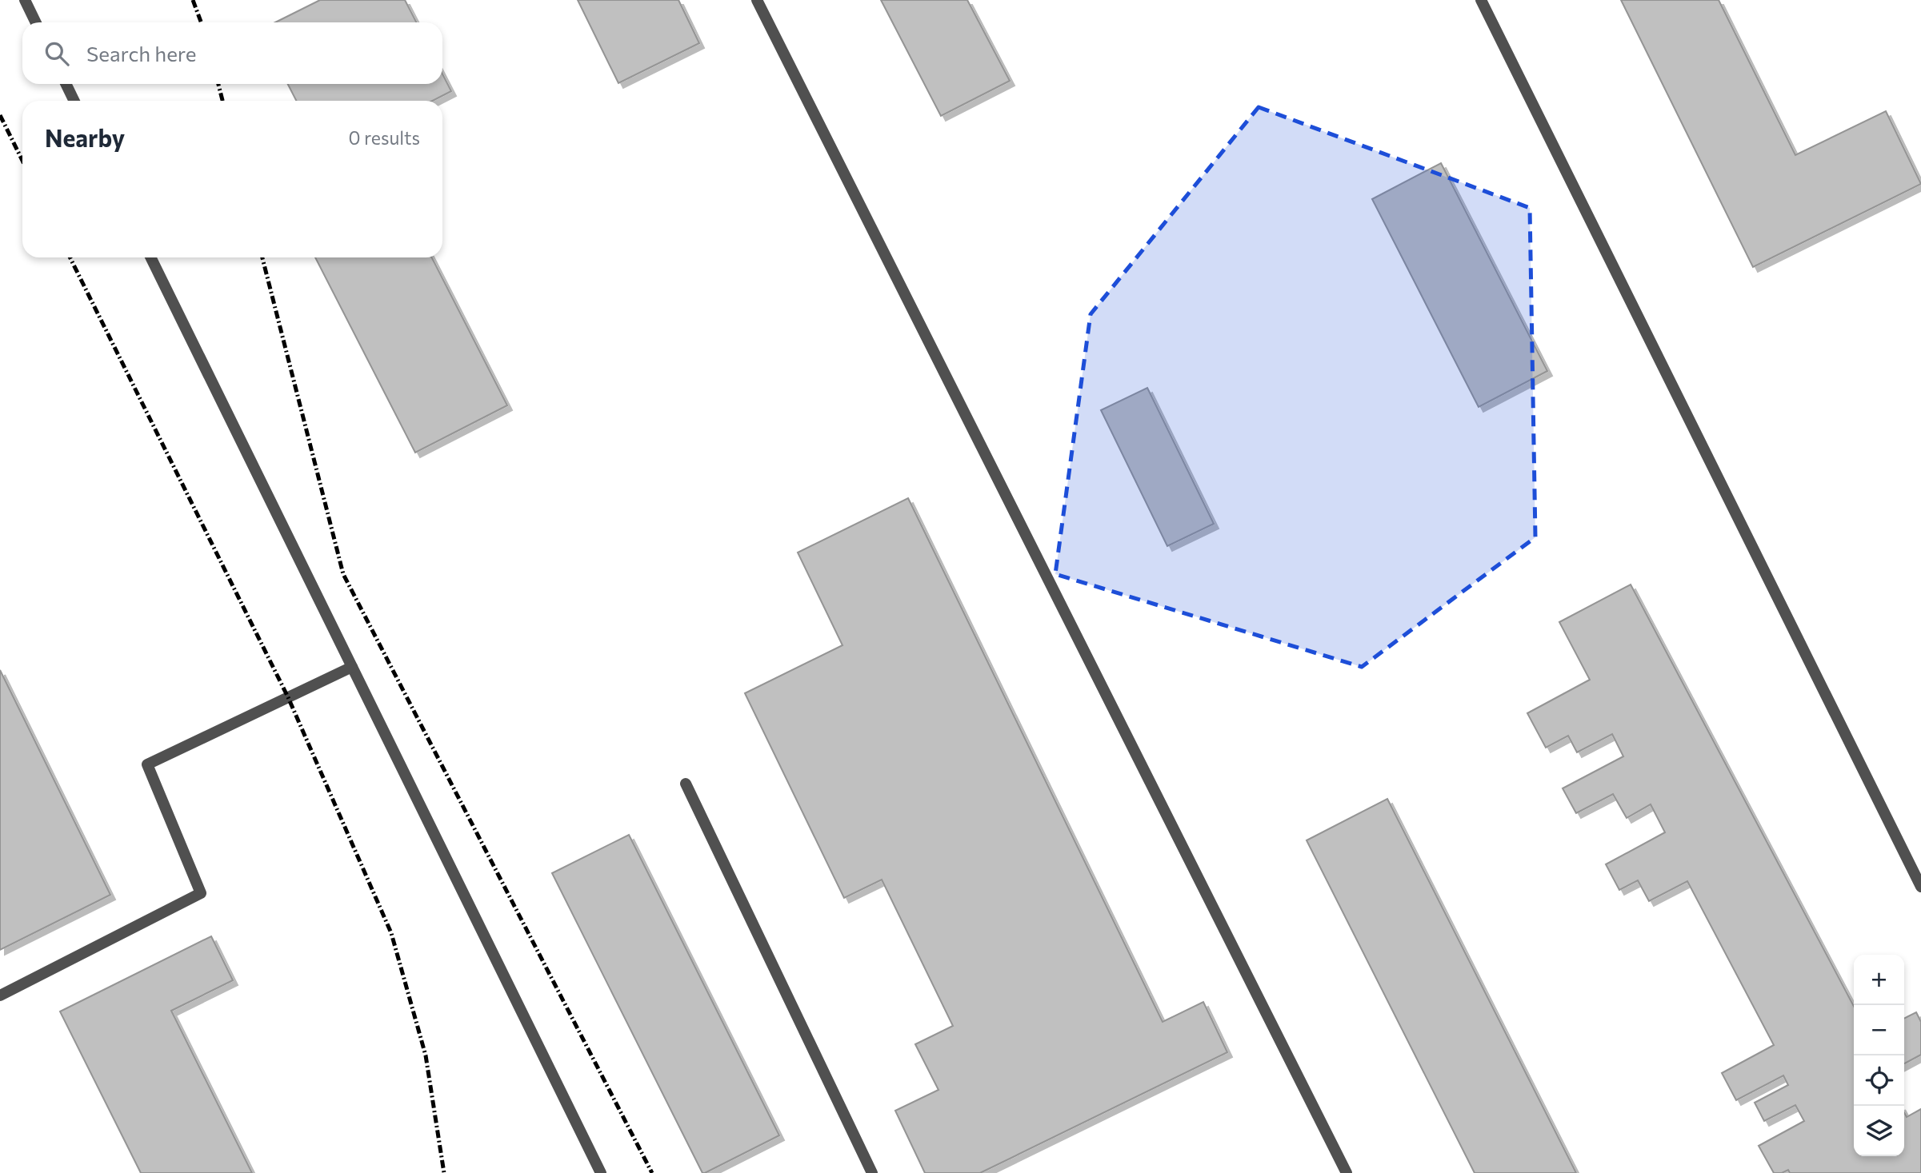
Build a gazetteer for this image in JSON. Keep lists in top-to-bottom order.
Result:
{
  "page": {
    "search": "Search here",
    "heading": ["Nearby", "0 results"],
    "map_buttons": ["+", "−"]
  }
}
